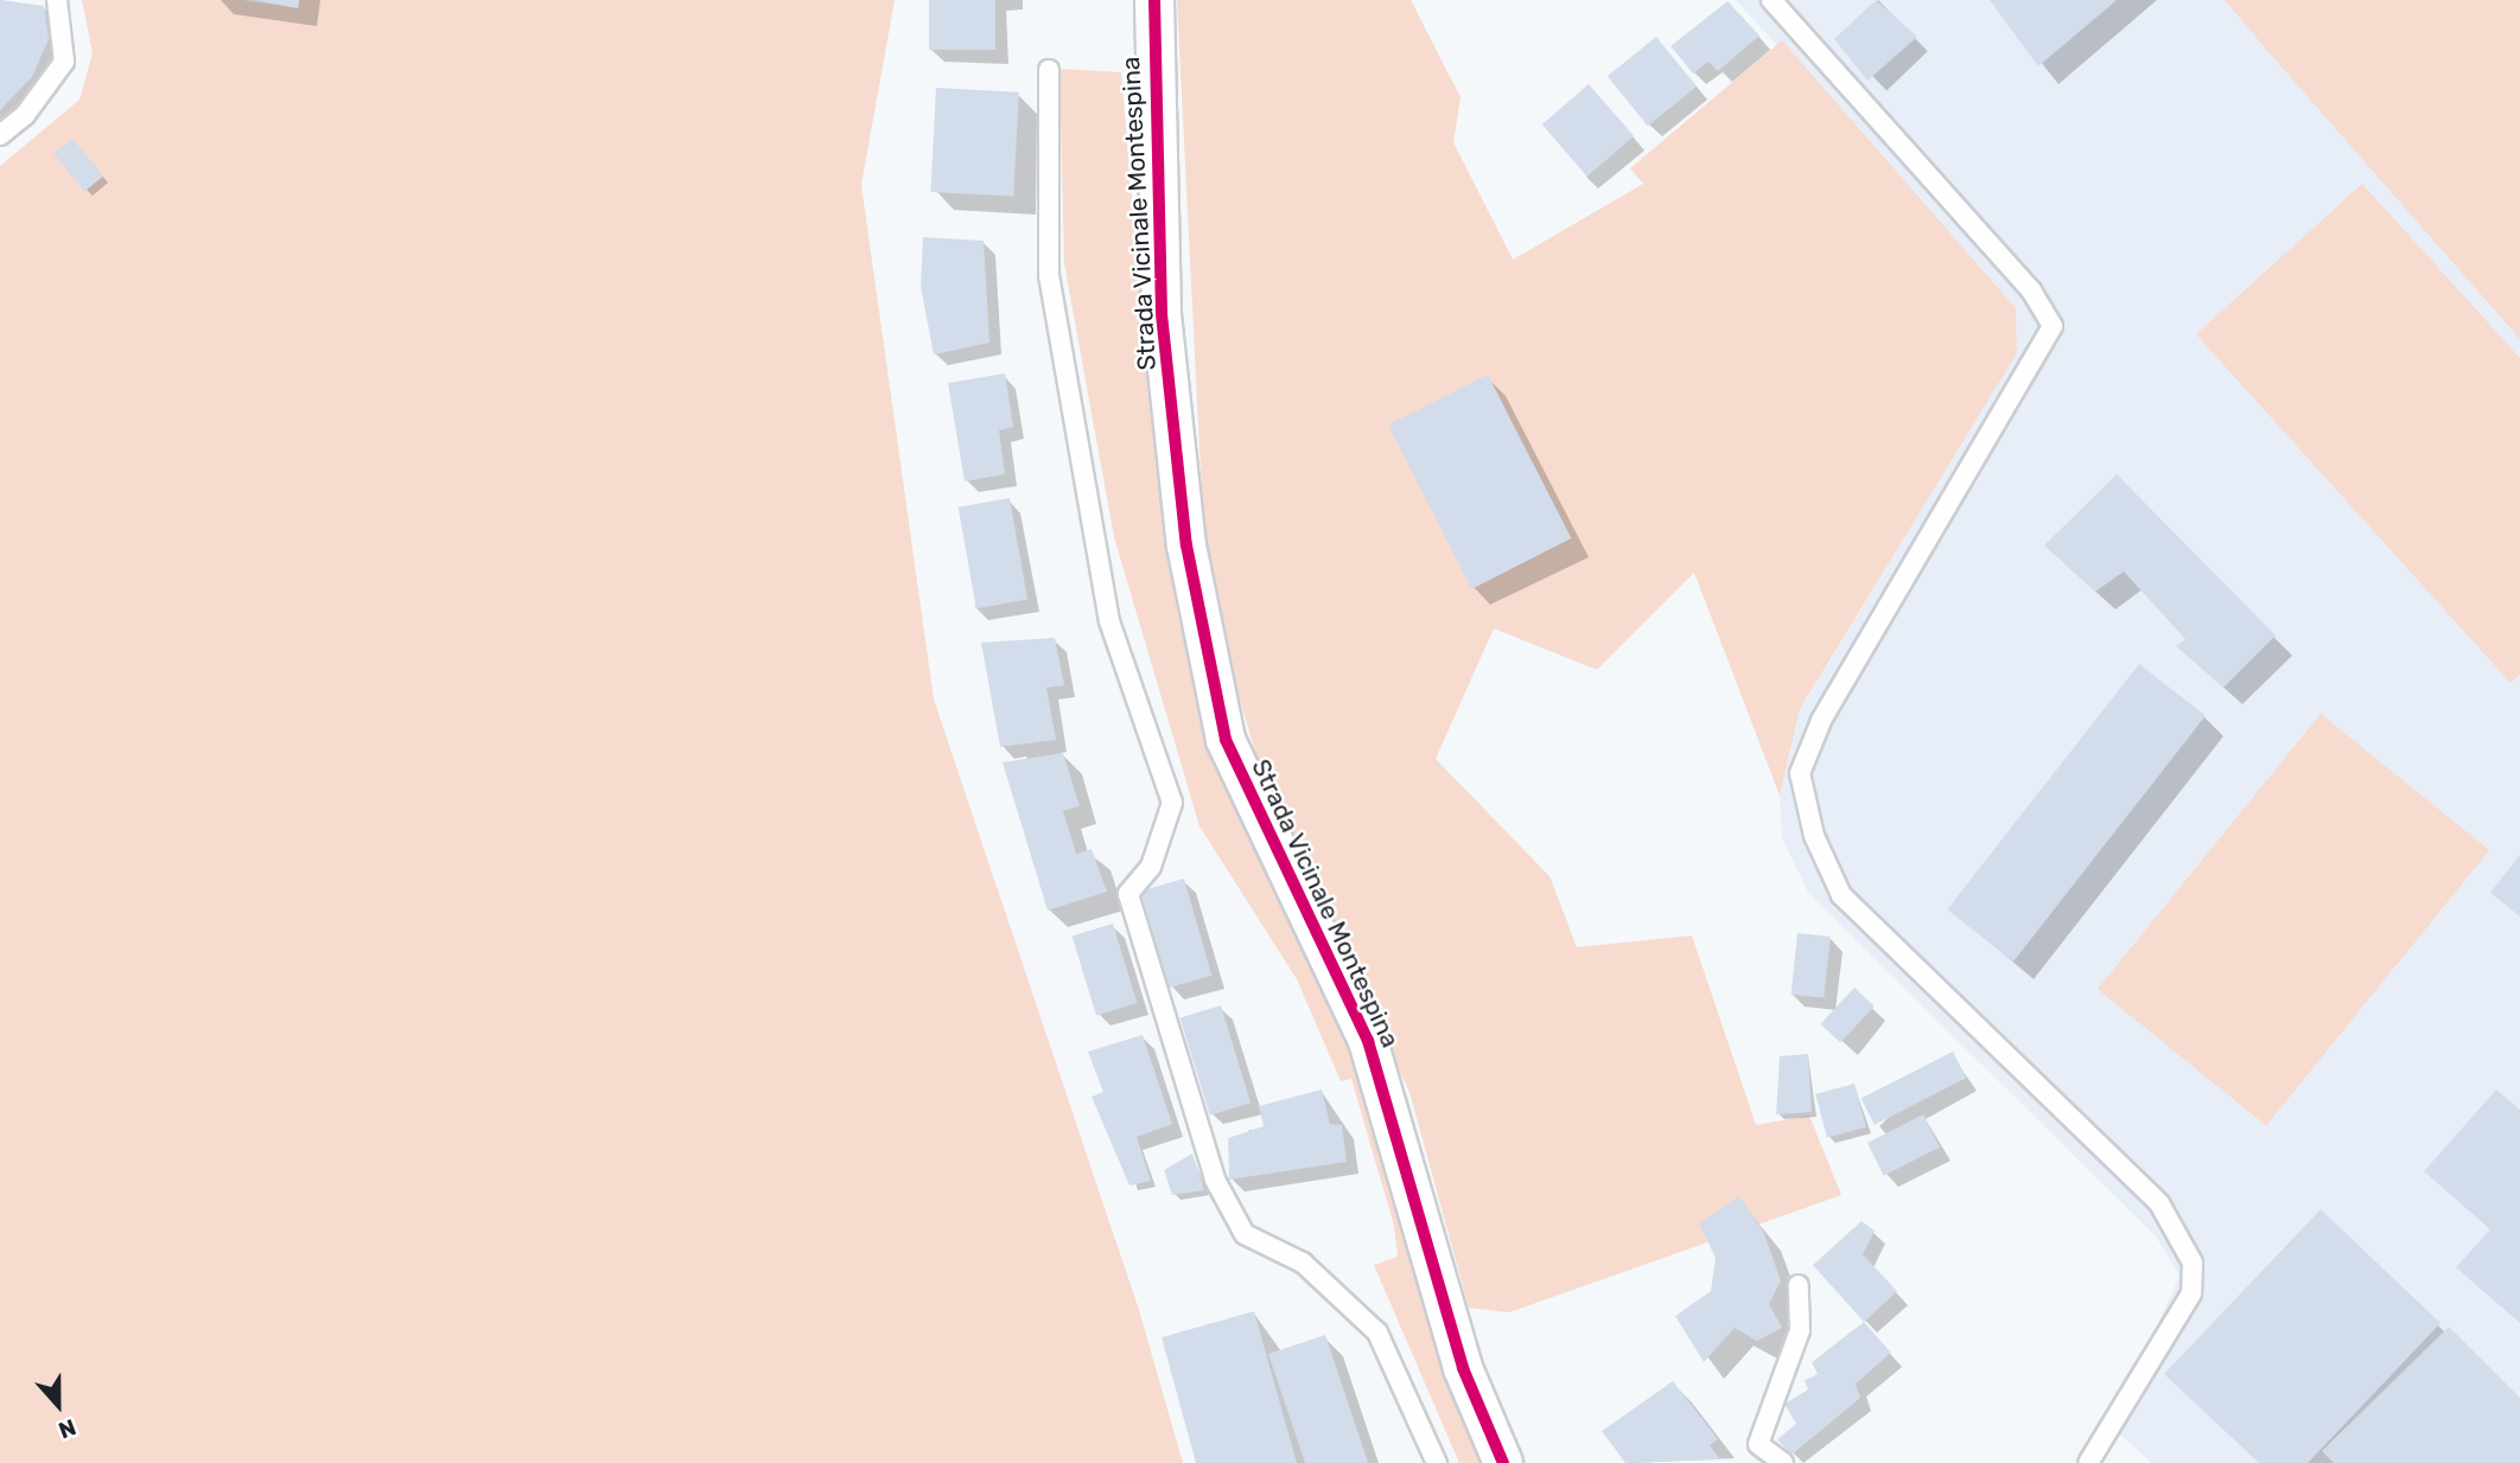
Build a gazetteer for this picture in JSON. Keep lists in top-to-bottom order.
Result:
{
  "streets": {
    "street": ["Strada Vicinale Montespina"]
  },
  "north": "bottom"
}
